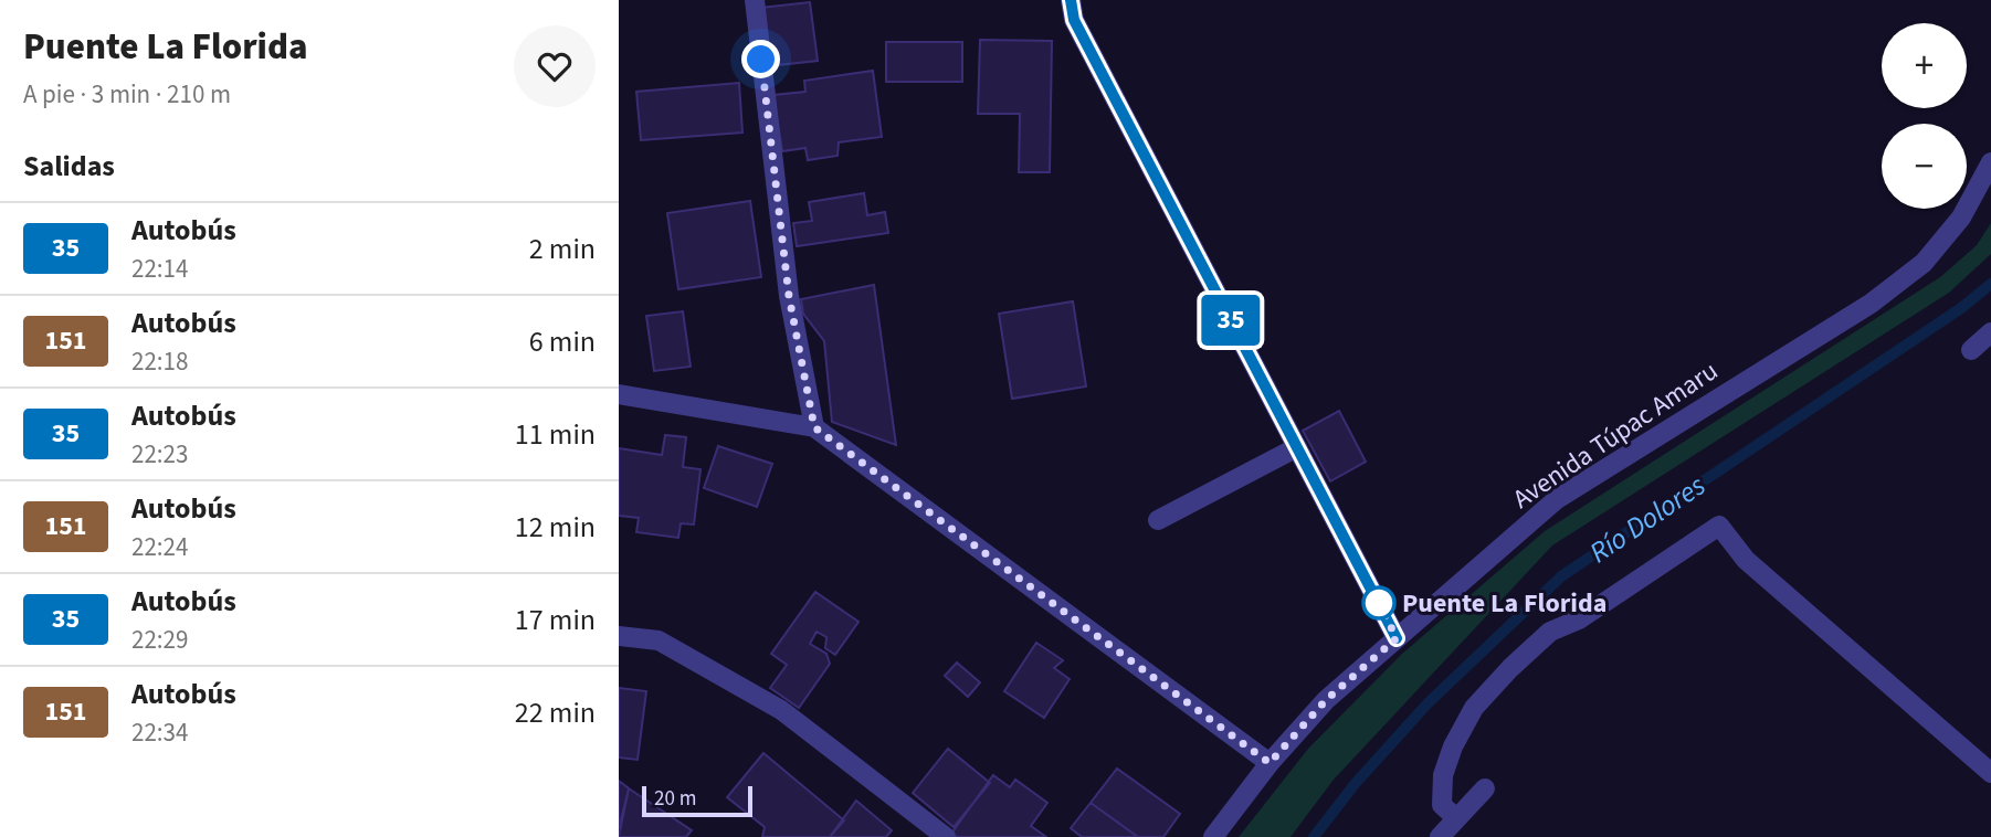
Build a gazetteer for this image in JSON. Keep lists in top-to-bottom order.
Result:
{
  "streets": {
    "street": ["Avenida Túpac Amaru"]
  },
  "water": ["Río Dolores"],
  "places": ["Puente La Florida"],
  "lines": ["bus line 35"],
  "scale_bar": "20 m",
  "page": {
    "heading": [
      ["Puente La Florida", "A pie · 3 min · 210 m"],
      "Salidas"
    ],
    "on_map": "35",
    "map_buttons": ["+", "−"],
    "list": [
      {
        "mark": "35",
        "name": "Autobús",
        "note": "22:14",
        "value": "2 min"
      },
      {
        "mark": "151",
        "name": "Autobús",
        "note": "22:18",
        "value": "6 min"
      },
      {
        "mark": "35",
        "name": "Autobús",
        "note": "22:23",
        "value": "11 min"
      },
      {
        "mark": "151",
        "name": "Autobús",
        "note": "22:24",
        "value": "12 min"
      },
      {
        "mark": "35",
        "name": "Autobús",
        "note": "22:29",
        "value": "17 min"
      },
      {
        "mark": "151",
        "name": "Autobús",
        "note": "22:34",
        "value": "22 min"
      }
    ],
    "scale": "20 m"
  }
}
